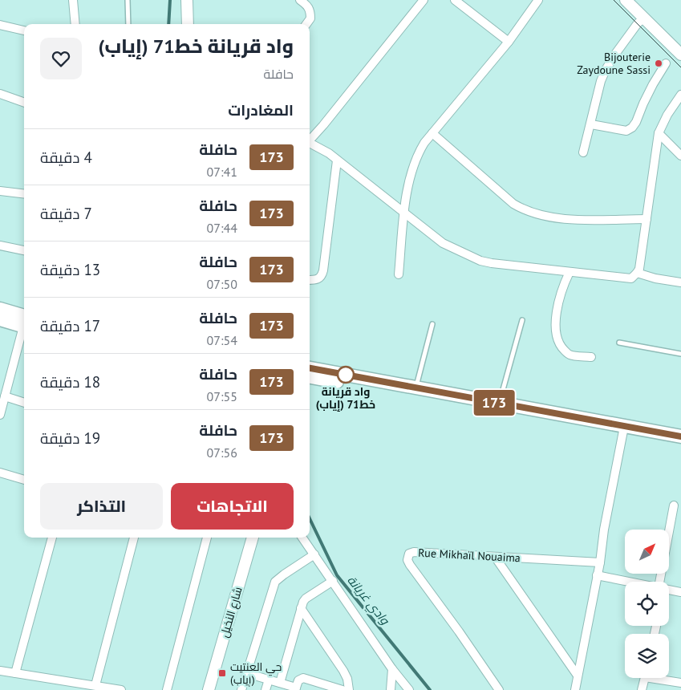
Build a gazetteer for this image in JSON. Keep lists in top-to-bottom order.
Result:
{
  "streets": {
    "main road": ["شارع النخيل"],
    "street": ["Rue Mikhaïl Nouaima"]
  },
  "water": ["وادي غريانة"],
  "places": {
    "other": ["Bijouterie Zaydoune Sassi", "واد قريانة خط71 (إياب)"],
    "transit": ["حي العنتيت (إياب)"]
  },
  "lines": ["bus line 173"],
  "north": "top right",
  "page": {
    "on_map": "173",
    "heading": [
      ["واد قريانة خط71 (إياب)", "حافلة"],
      "المغادرات"
    ],
    "list": [
      {
        "mark": "173",
        "name": "حافلة",
        "note": "07:41",
        "value": "4 دقيقة"
      },
      {
        "mark": "173",
        "name": "حافلة",
        "note": "07:44",
        "value": "7 دقيقة"
      },
      {
        "mark": "173",
        "name": "حافلة",
        "note": "07:50",
        "value": "13 دقيقة"
      },
      {
        "mark": "173",
        "name": "حافلة",
        "note": "07:54",
        "value": "17 دقيقة"
      },
      {
        "mark": "173",
        "name": "حافلة",
        "note": "07:55",
        "value": "18 دقيقة"
      },
      {
        "mark": "173",
        "name": "حافلة",
        "note": "07:56",
        "value": "19 دقيقة"
      }
    ],
    "buttons": ["الاتجاهات", "التذاكر"]
  }
}
